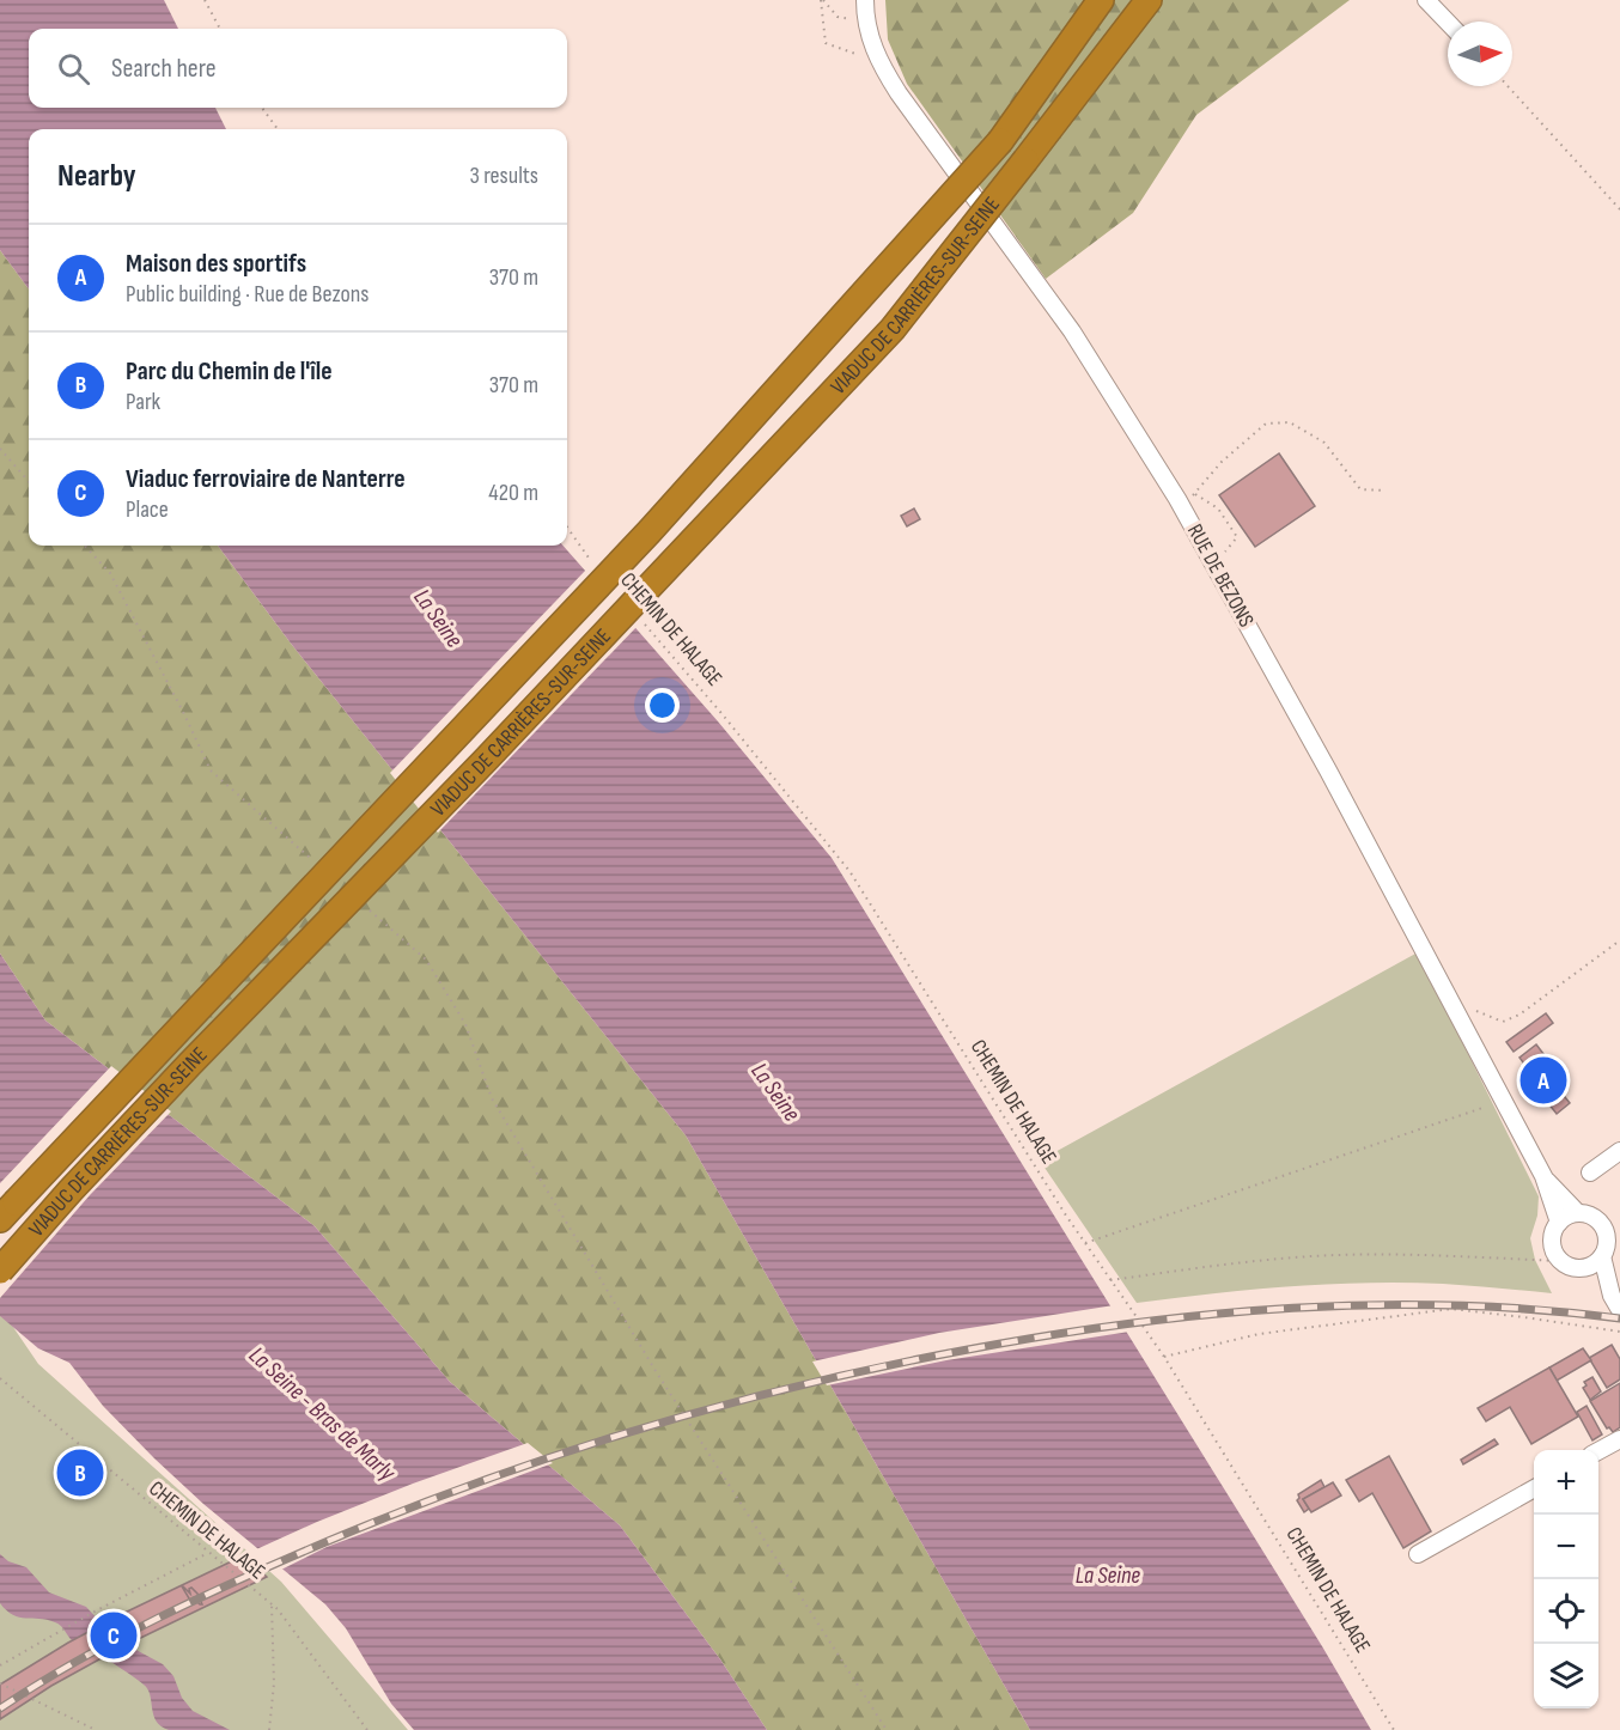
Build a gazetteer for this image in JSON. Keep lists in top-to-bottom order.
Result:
{
  "streets": {
    "highway": ["VIADUC DE CARRIÈRES-SUR-SEINE"],
    "street": ["RUE DE BEZONS"],
    "path": ["CHEMIN DE HALAGE"]
  },
  "water": ["La Seine", "La Seine - Bras de Marly"],
  "north": "right",
  "page": {
    "search": "Search here",
    "heading": ["Nearby", "3 results"],
    "list": [
      {
        "mark": "A",
        "name": "Maison des sportifs",
        "note": "Public building · Rue de Bezons",
        "value": "370 m"
      },
      {
        "mark": "B",
        "name": "Parc du Chemin de l'île",
        "note": "Park",
        "value": "370 m"
      },
      {
        "mark": "C",
        "name": "Viaduc ferroviaire de Nanterre",
        "note": "Place",
        "value": "420 m"
      }
    ],
    "pins": ["A", "B", "C"],
    "map_buttons": ["+", "−"]
  }
}
